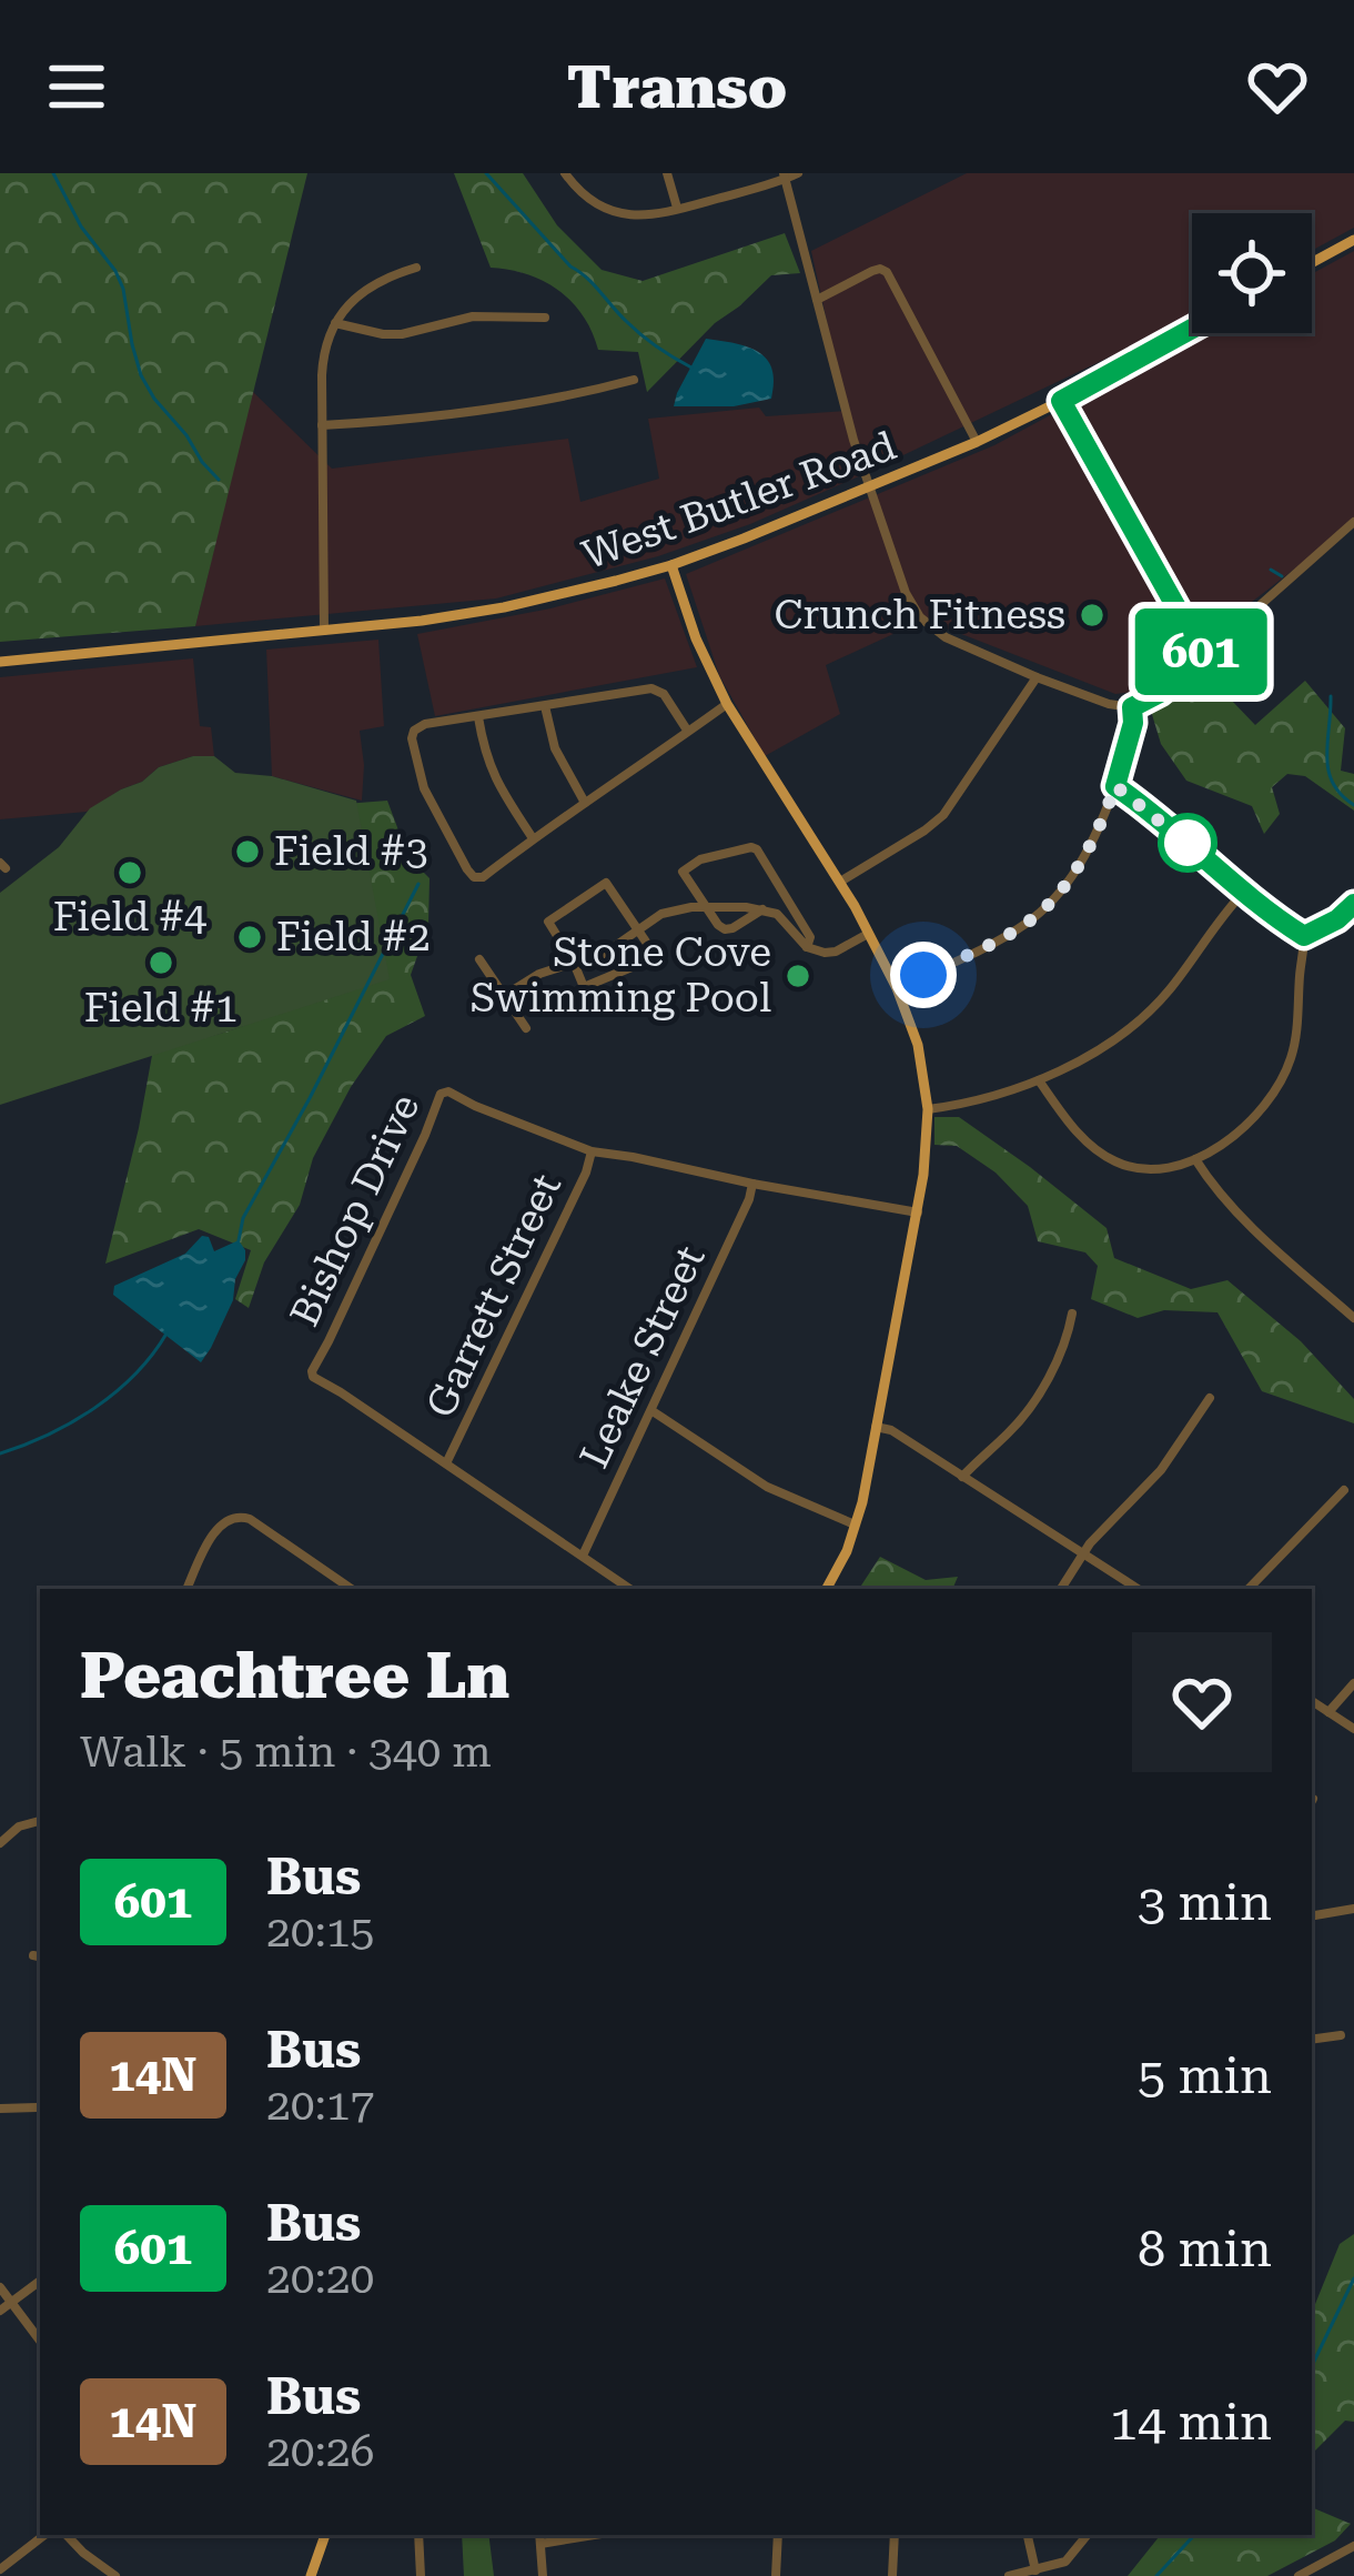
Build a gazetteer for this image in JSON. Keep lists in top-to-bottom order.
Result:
{
  "streets": {
    "main road": ["West Butler Road"],
    "street": ["Bishop Drive", "Garrett Street", "Leake Street"]
  },
  "crossings": [
    ["Bishop Drive", "Garrett Street"],
    ["Bishop Drive", "Leake Street"]
  ],
  "places": [
    "Crunch Fitness",
    "Field #3",
    "Field #4",
    "Field #2",
    "Field #1",
    "Stone Cove Swimming Pool"
  ],
  "lines": ["bus line 601"],
  "page": {
    "header": "Transo",
    "on_map": "601",
    "heading": ["Peachtree Ln", "Walk · 5 min · 340 m"],
    "list": [
      {
        "mark": "601",
        "name": "Bus",
        "note": "20:15",
        "value": "3 min"
      },
      {
        "mark": "14N",
        "name": "Bus",
        "note": "20:17",
        "value": "5 min"
      },
      {
        "mark": "601",
        "name": "Bus",
        "note": "20:20",
        "value": "8 min"
      },
      {
        "mark": "14N",
        "name": "Bus",
        "note": "20:26",
        "value": "14 min"
      }
    ]
  }
}
